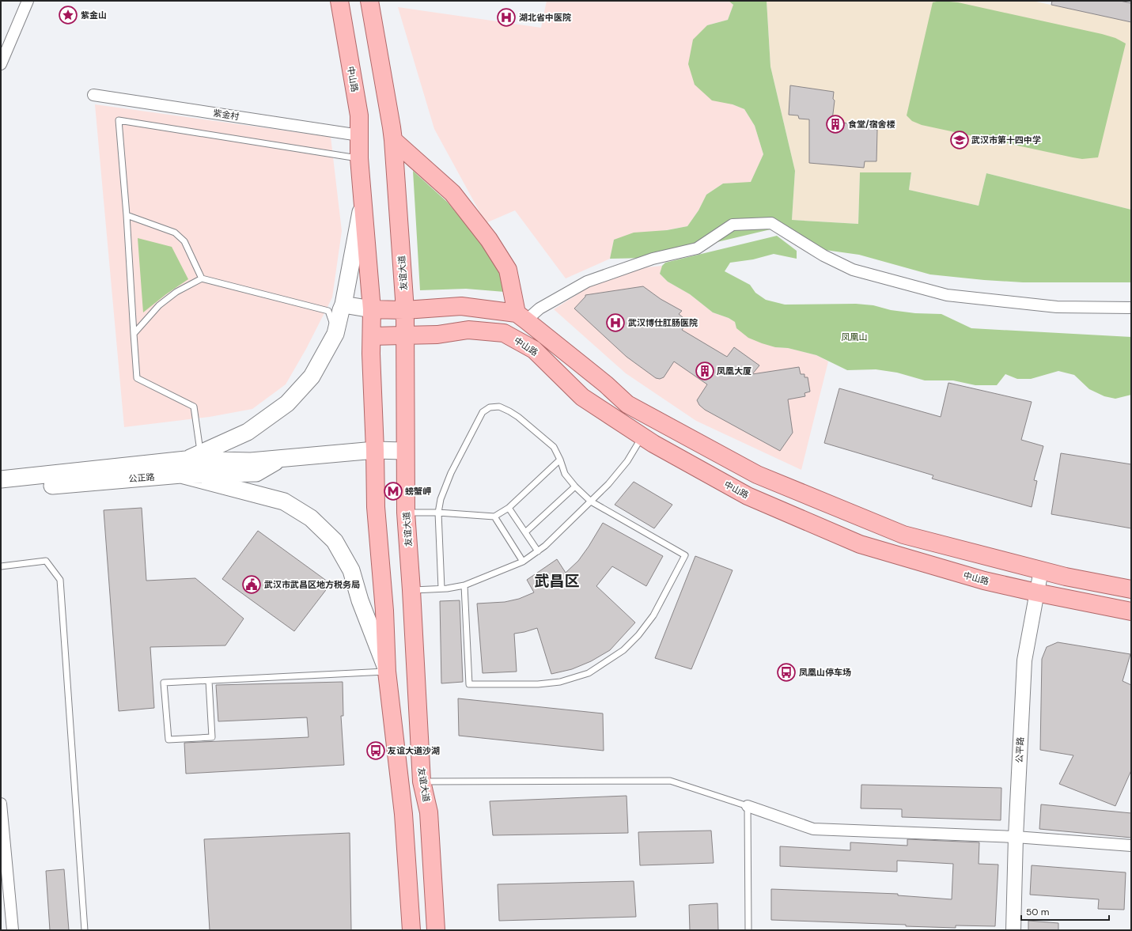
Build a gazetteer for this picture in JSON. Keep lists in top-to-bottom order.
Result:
{
  "streets": {
    "main road": ["中山路", "友谊大道", "公正路"],
    "street": ["紫金村", "公平路"]
  },
  "crossings": [
    ["中山路", "紫金村"],
    ["中山路", "友谊大道"],
    ["中山路", "公平路"],
    ["友谊大道", "公正路"]
  ],
  "districts": ["武昌区"],
  "parks": ["凤凰山"],
  "places": {
    "place": ["紫金山"],
    "hospital": ["湖北省中医院", "武汉博仕肛肠医院"],
    "building": ["食堂/宿舍楼", "凤凰大厦"],
    "school or university": ["武汉市第十四中学"],
    "metro station": ["螃蟹岬"],
    "public building": ["武汉市武昌区地方税务局"],
    "bus stop": ["凤凰山停车场", "友谊大道沙湖"]
  },
  "scale_bar": "50 m"
}
